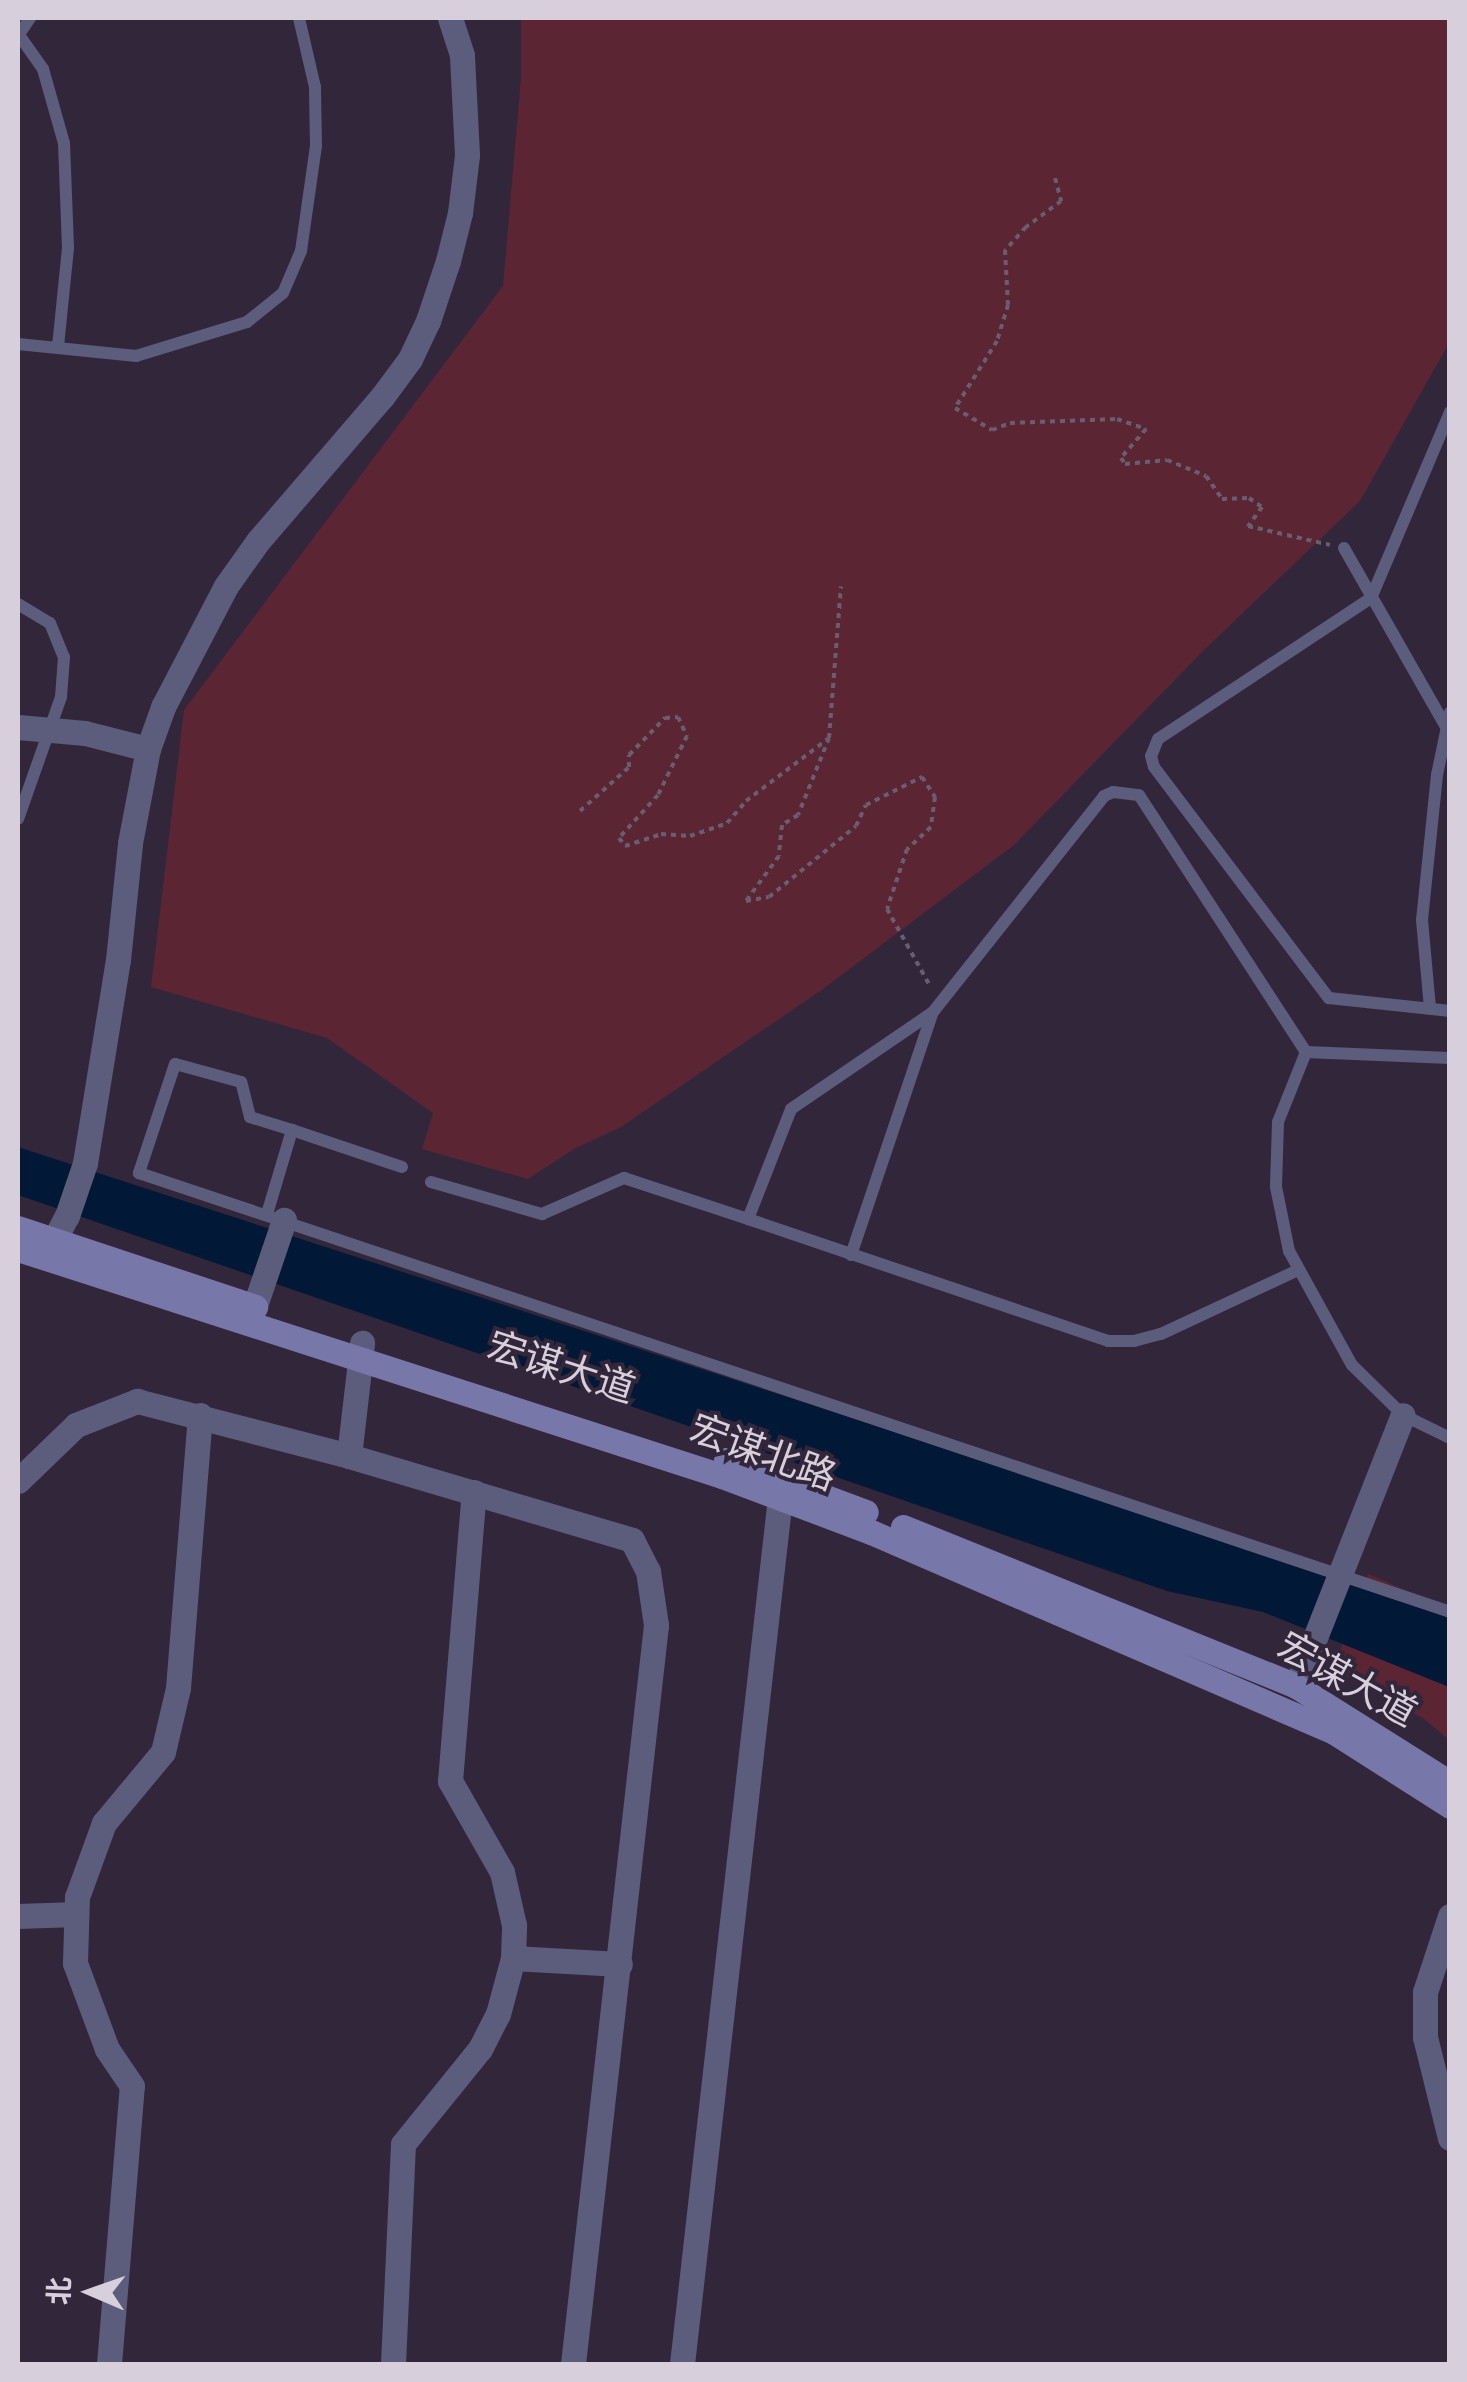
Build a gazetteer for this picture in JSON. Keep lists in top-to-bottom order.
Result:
{
  "streets": {
    "main road": ["宏谋大道", "宏谋北路"]
  },
  "crossings": [
    ["宏谋大道", "宏谋北路"]
  ],
  "north": "left"
}
